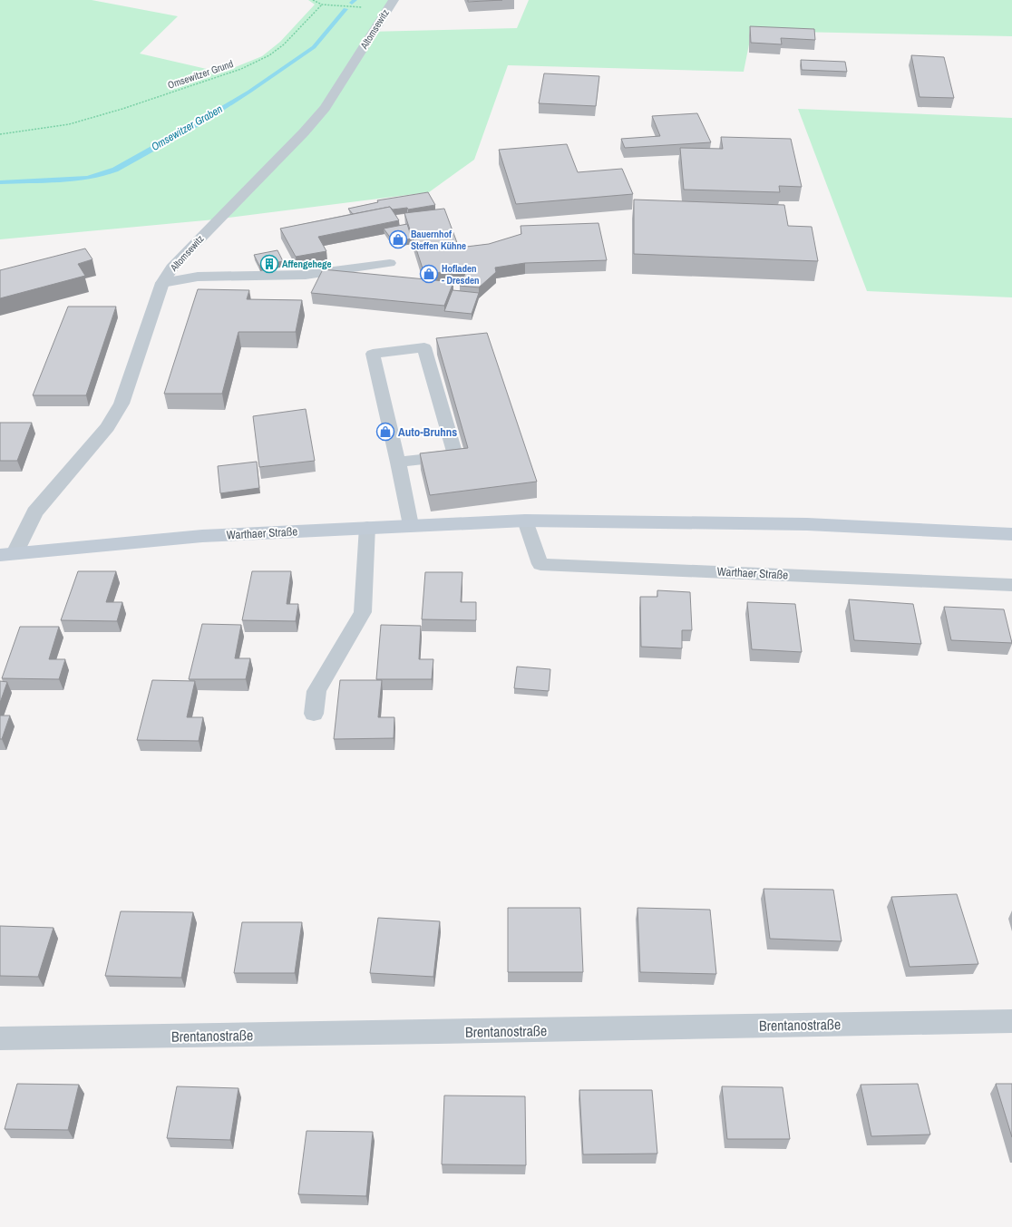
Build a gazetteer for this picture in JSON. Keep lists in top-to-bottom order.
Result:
{
  "streets": {
    "street": ["Altomsewitz", "Warthaer Straße", "Brentanostraße"],
    "path": ["Omsewitzer Grund"]
  },
  "crossings": [
    ["Altomsewitz", "Warthaer Straße"]
  ],
  "water": ["Omsewitzer Graben"],
  "places": {
    "shop": ["Bauernhof Steffen Kühne", "Hofladen - Dresden", "Auto-Bruhns"],
    "building": ["Affengehege"]
  }
}
